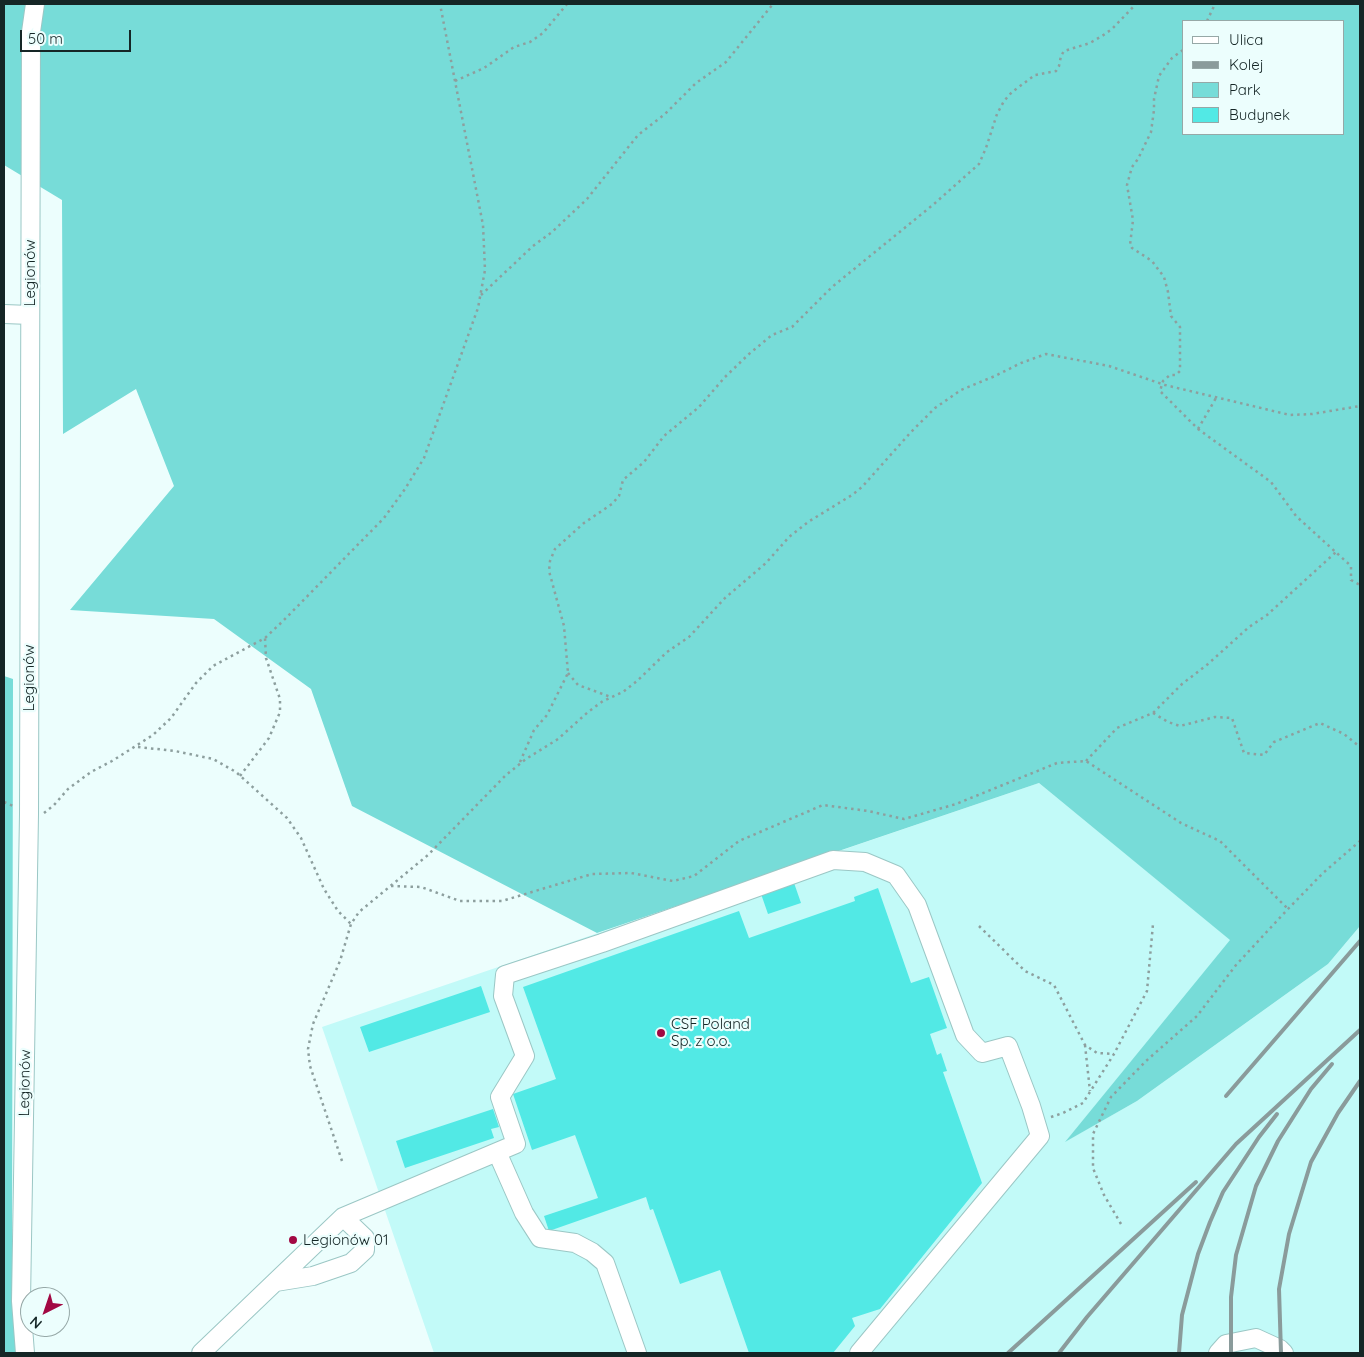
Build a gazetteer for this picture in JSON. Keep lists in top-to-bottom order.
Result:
{
  "streets": {
    "street": ["Legionów"]
  },
  "places": ["CSF Poland Sp. z o.o.", "Legionów 01"],
  "legend": [
    "Ulica",
    "Kolej",
    "Park",
    "Budynek"
  ],
  "scale_bar": "50 m",
  "north": "bottom left"
}
